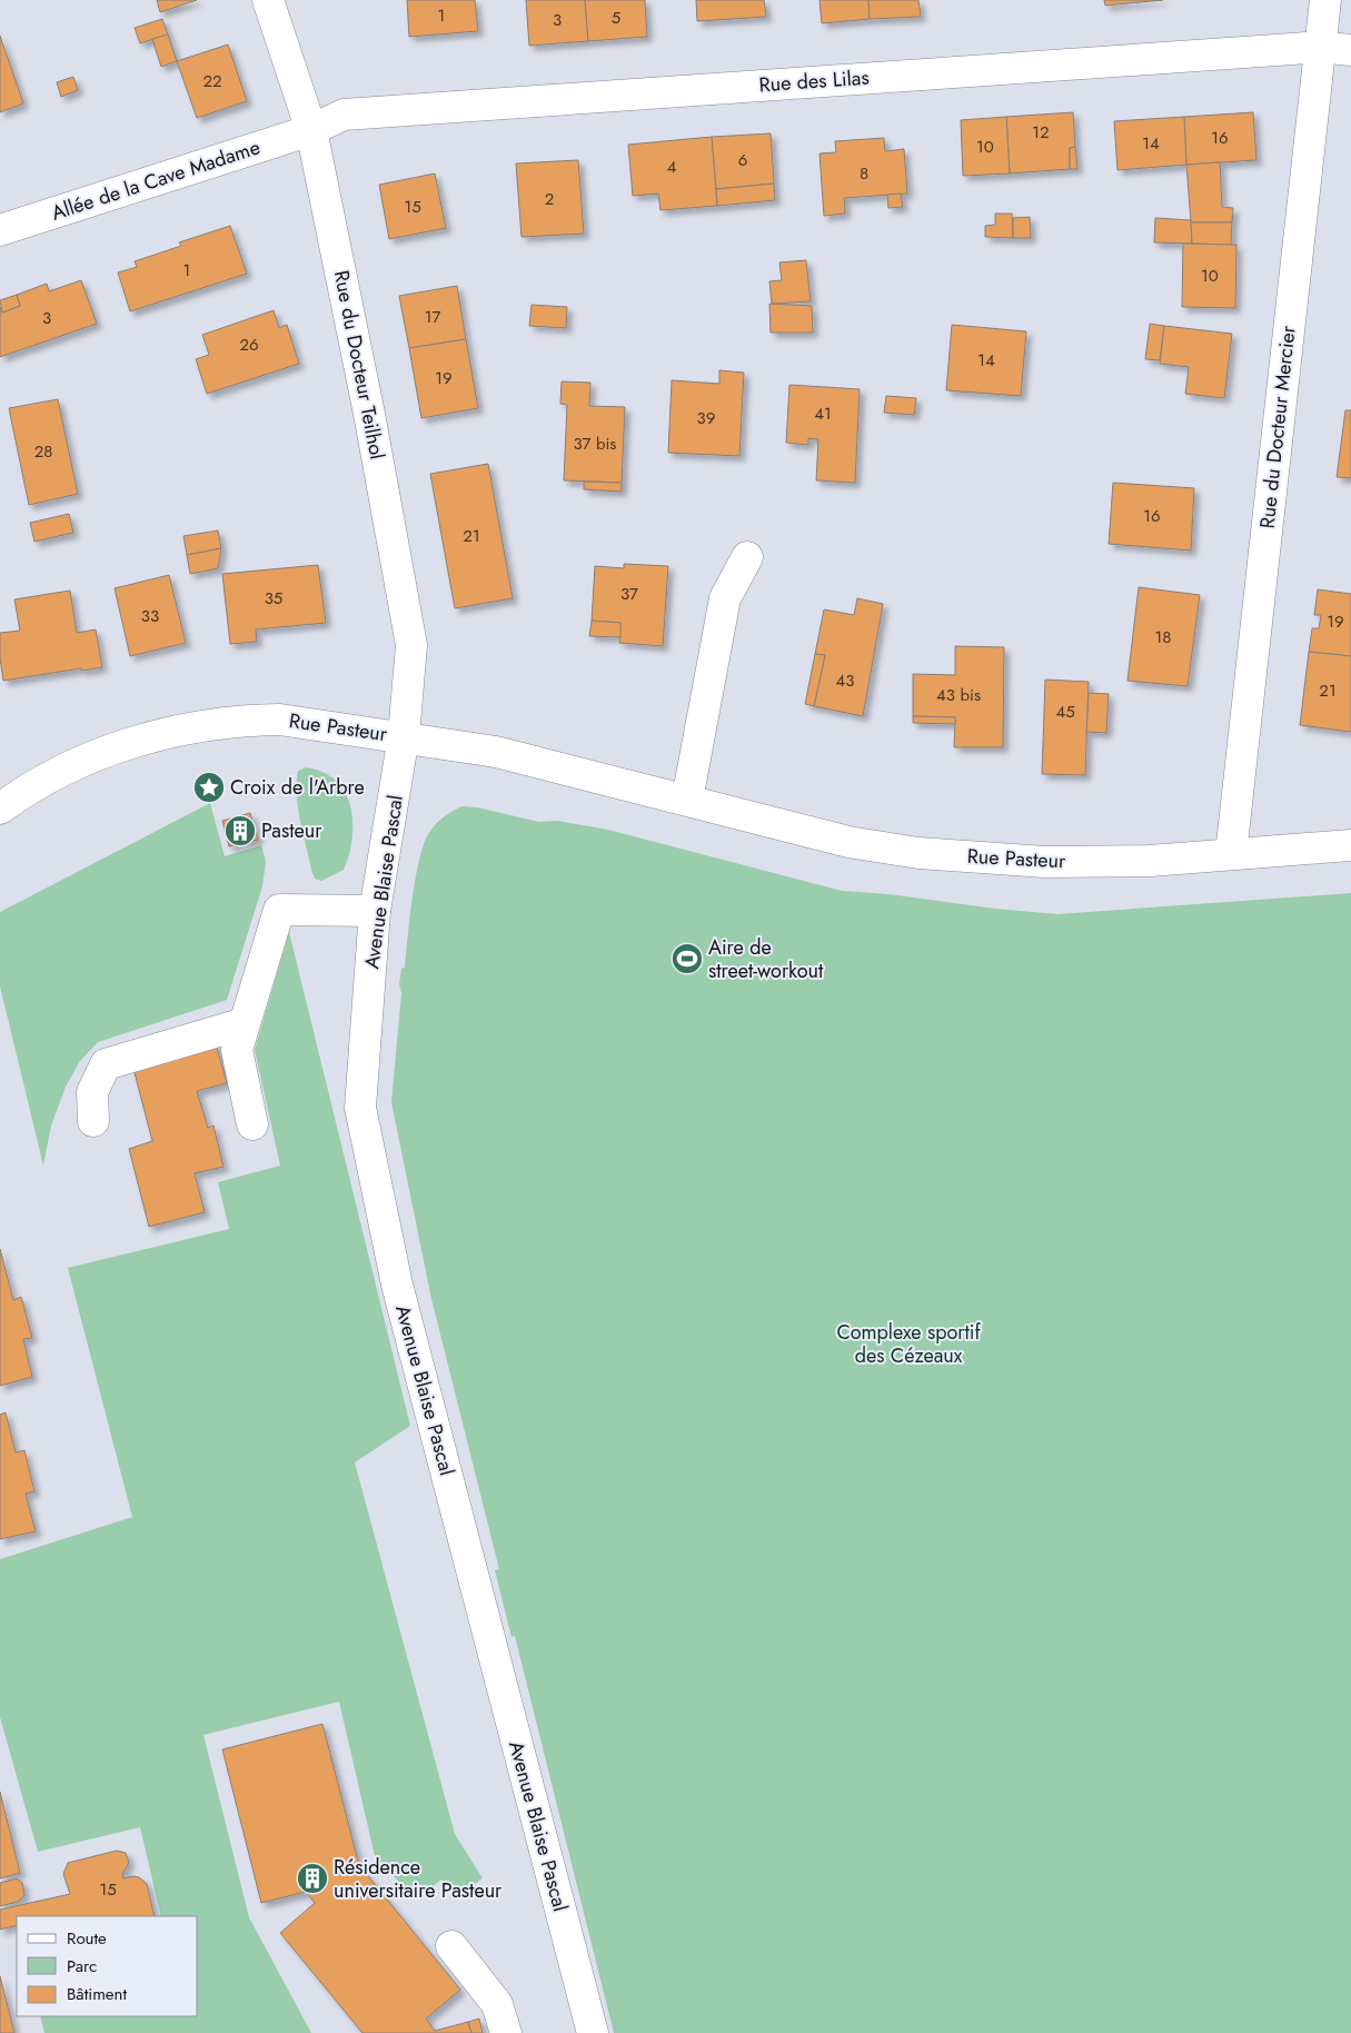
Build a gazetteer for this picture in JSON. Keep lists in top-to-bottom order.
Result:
{
  "streets": {
    "street": [
      "Rue des Lilas",
      "Allée de la Cave Madame",
      "Rue du Docteur Teilhol",
      "Rue du Docteur Mercier",
      "Rue Pasteur",
      "Avenue Blaise Pascal"
    ]
  },
  "crossings": [
    ["Rue des Lilas", "Allée de la Cave Madame"],
    ["Rue des Lilas", "Rue du Docteur Teilhol"],
    ["Rue des Lilas", "Rue du Docteur Mercier"],
    ["Allée de la Cave Madame", "Rue du Docteur Teilhol"],
    ["Rue du Docteur Teilhol", "Rue Pasteur"],
    ["Rue du Docteur Teilhol", "Avenue Blaise Pascal"],
    ["Rue du Docteur Mercier", "Rue Pasteur"],
    ["Rue Pasteur", "Avenue Blaise Pascal"]
  ],
  "parks": ["Complexe sportif des Cézeaux"],
  "places": {
    "place": ["Croix de l'Arbre"],
    "building": ["Pasteur", "Résidence universitaire Pasteur"],
    "sports": ["Aire de street-workout"]
  },
  "house_numbers": [
    "1",
    "5",
    "3",
    "22",
    "12",
    "16",
    "14",
    "10",
    "6",
    "4",
    "8",
    "2",
    "15",
    "1",
    "10",
    "17",
    "3",
    "26",
    "14",
    "19",
    "41",
    "39",
    "37 bis",
    "28",
    "16",
    "21",
    "37",
    "35",
    "33",
    "19",
    "18",
    "43",
    "21",
    "43 bis",
    "45",
    "15"
  ],
  "legend": ["Route", "Parc", "Bâtiment"]
}
